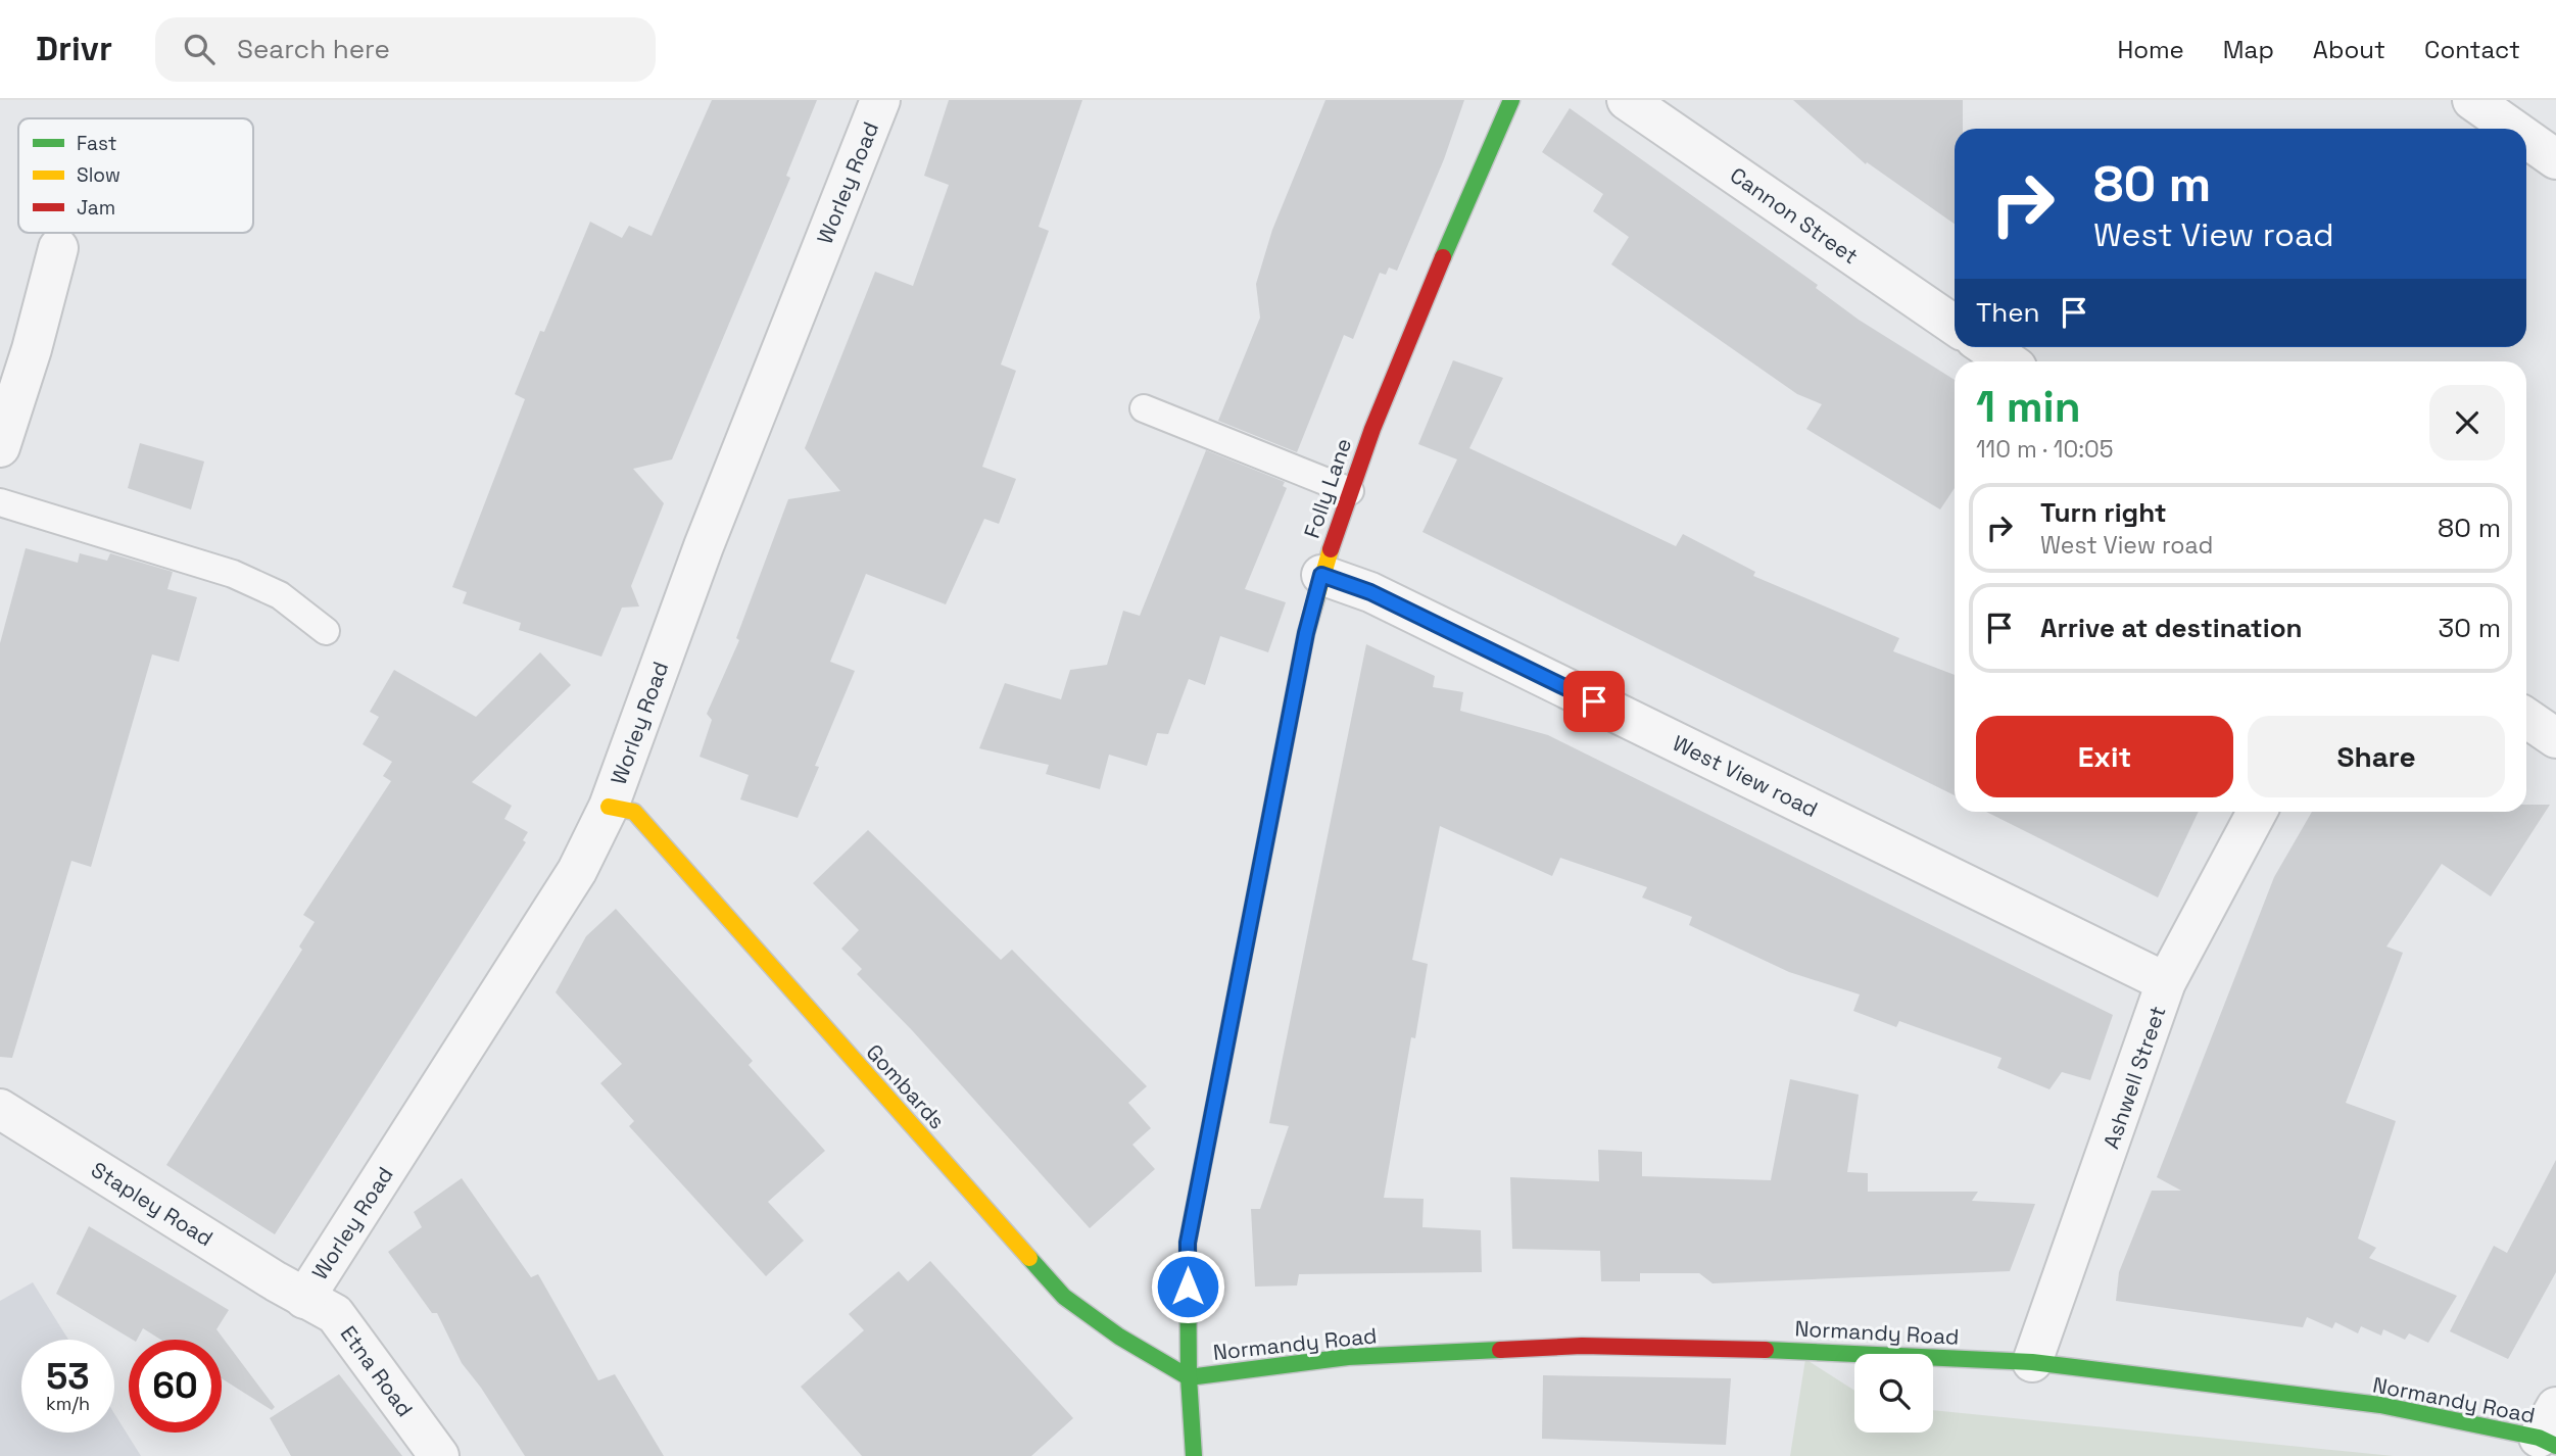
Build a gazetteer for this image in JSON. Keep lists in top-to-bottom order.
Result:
{
  "streets": {
    "street": [
      "Worley Road",
      "Cannon Street",
      "Folly Lane",
      "West View road",
      "Ashwell Street",
      "Gombards",
      "Stapley Road",
      "Normandy Road",
      "Etna Road"
    ]
  },
  "crossings": [
    ["Worley Road", "Gombards"],
    ["Worley Road", "Stapley Road"],
    ["Worley Road", "Etna Road"],
    ["Folly Lane", "West View road"],
    ["Folly Lane", "Gombards"],
    ["Folly Lane", "Normandy Road"],
    ["West View road", "Ashwell Street"],
    ["Ashwell Street", "Normandy Road"],
    ["Gombards", "Normandy Road"],
    ["Stapley Road", "Etna Road"]
  ],
  "legend": ["Fast", "Slow", "Jam"],
  "page": {
    "header": "Drivr",
    "search": "Search here",
    "nav": [
      "Home",
      "Map",
      "About",
      "Contact"
    ],
    "turn": ["80 m", "West View road"],
    "then": "Then",
    "heading": ["1 min", "110 m · 10:05"],
    "list": [
      {
        "name": "Turn right",
        "note": "West View road",
        "value": "80 m"
      },
      {
        "name": "Arrive at destination",
        "value": "30 m"
      }
    ],
    "buttons": ["Exit", "Share"],
    "speed": "53 km/h",
    "limit": "60"
  }
}
